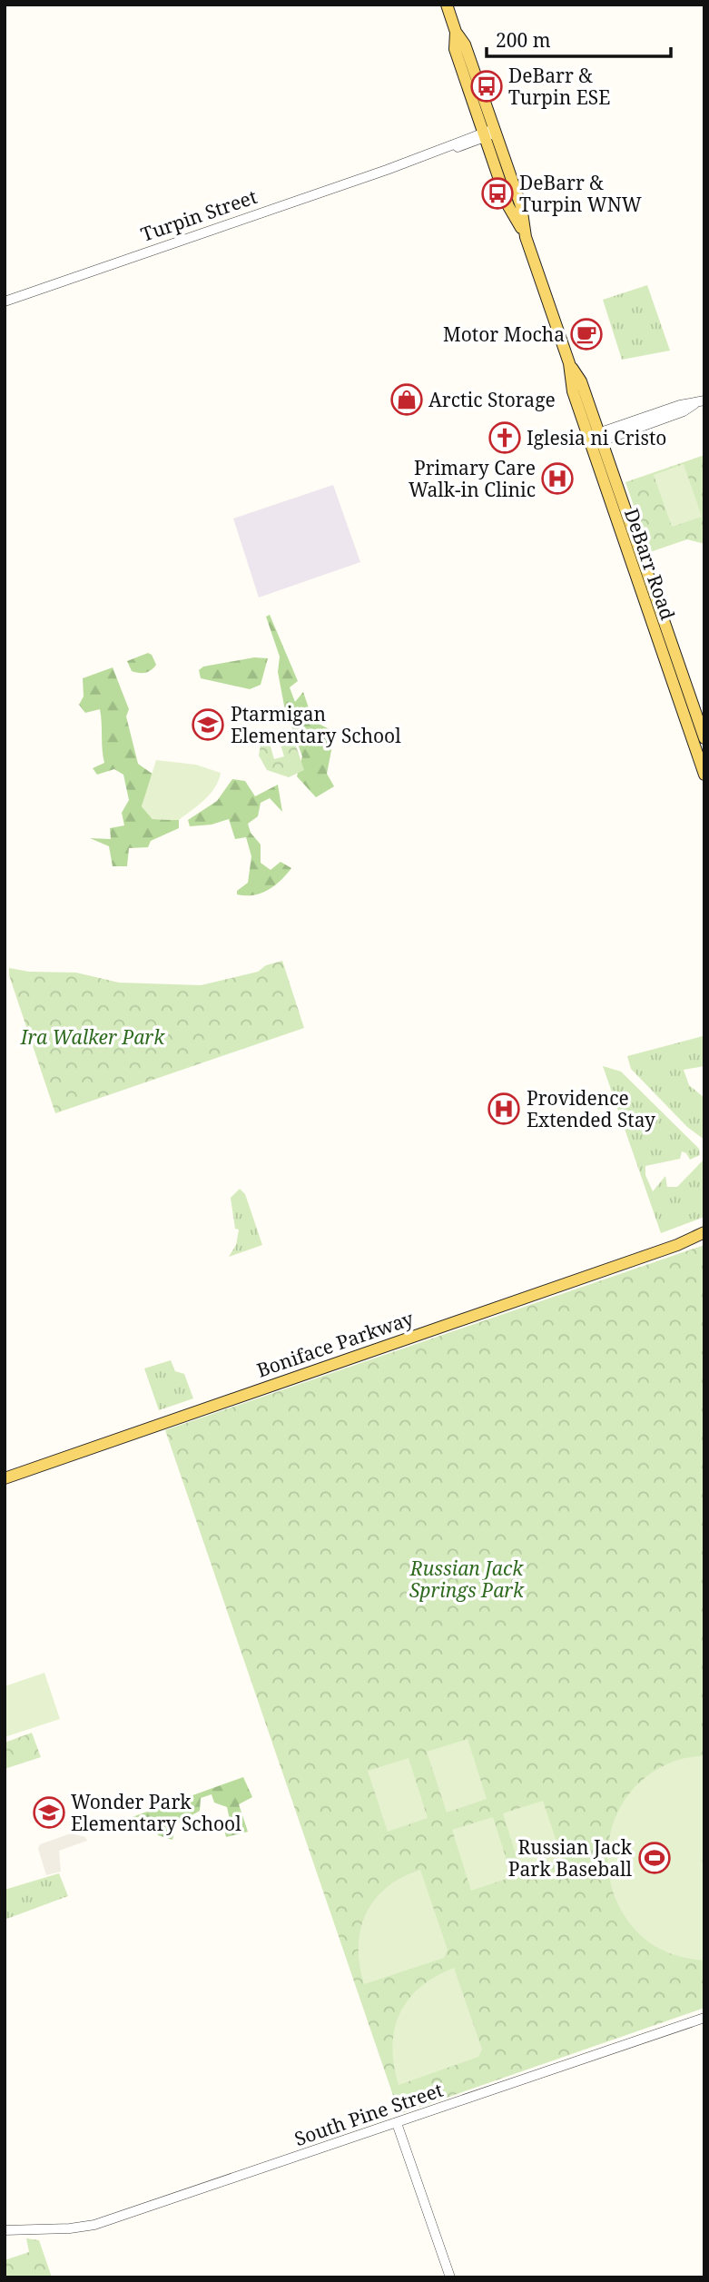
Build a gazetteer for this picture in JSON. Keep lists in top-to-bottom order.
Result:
{
  "streets": {
    "main road": ["DeBarr Road", "Boniface Parkway"],
    "street": ["Turpin Street", "South Pine Street"]
  },
  "crossings": [
    ["Turpin Street", "DeBarr Road"]
  ],
  "parks": ["Ira Walker Park", "Russian Jack Springs Park"],
  "places": {
    "bus stop": ["DeBarr & Turpin ESE", "DeBarr & Turpin WNW"],
    "cafe": ["Motor Mocha"],
    "shop": ["Arctic Storage"],
    "church": ["Iglesia ni Cristo"],
    "hospital": ["Primary Care Walk-in Clinic", "Providence Extended Stay"],
    "school or university": ["Ptarmigan Elementary School", "Wonder Park Elementary School"],
    "sports": ["Russian Jack Park Baseball"]
  },
  "scale_bar": "200 m"
}
